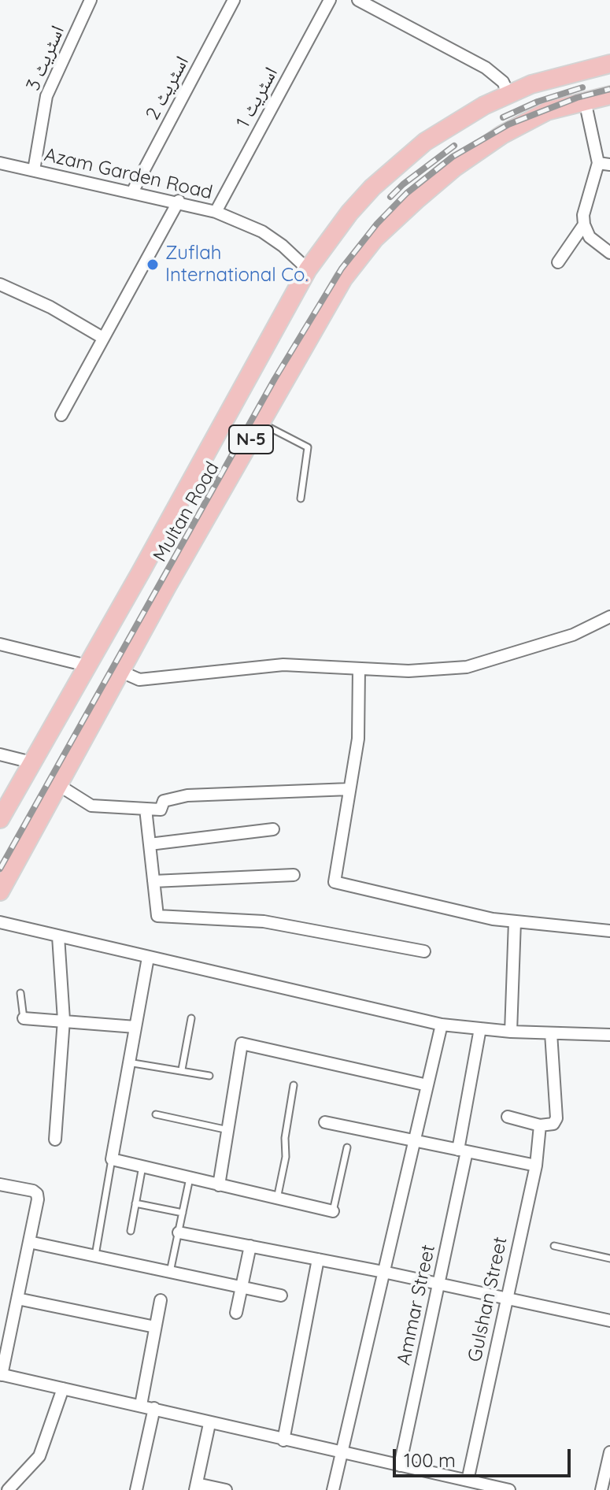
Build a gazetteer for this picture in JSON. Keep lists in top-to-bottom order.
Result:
{
  "streets": {
    "main road": ["N-5", "Multan Road"],
    "street": [
      "اسٹریٹ 3",
      "اسٹریٹ 2",
      "اسٹریٹ 1",
      "Azam Garden Road",
      "Gulshan Street",
      "Ammar Street"
    ]
  },
  "crossings": [
    ["اسٹریٹ 3", "Azam Garden Road"],
    ["اسٹریٹ 2", "Azam Garden Road"],
    ["اسٹریٹ 1", "Azam Garden Road"],
    ["Azam Garden Road", "Multan Road"]
  ],
  "places": ["Zuflah International Co."],
  "scale_bar": "100 m"
}
